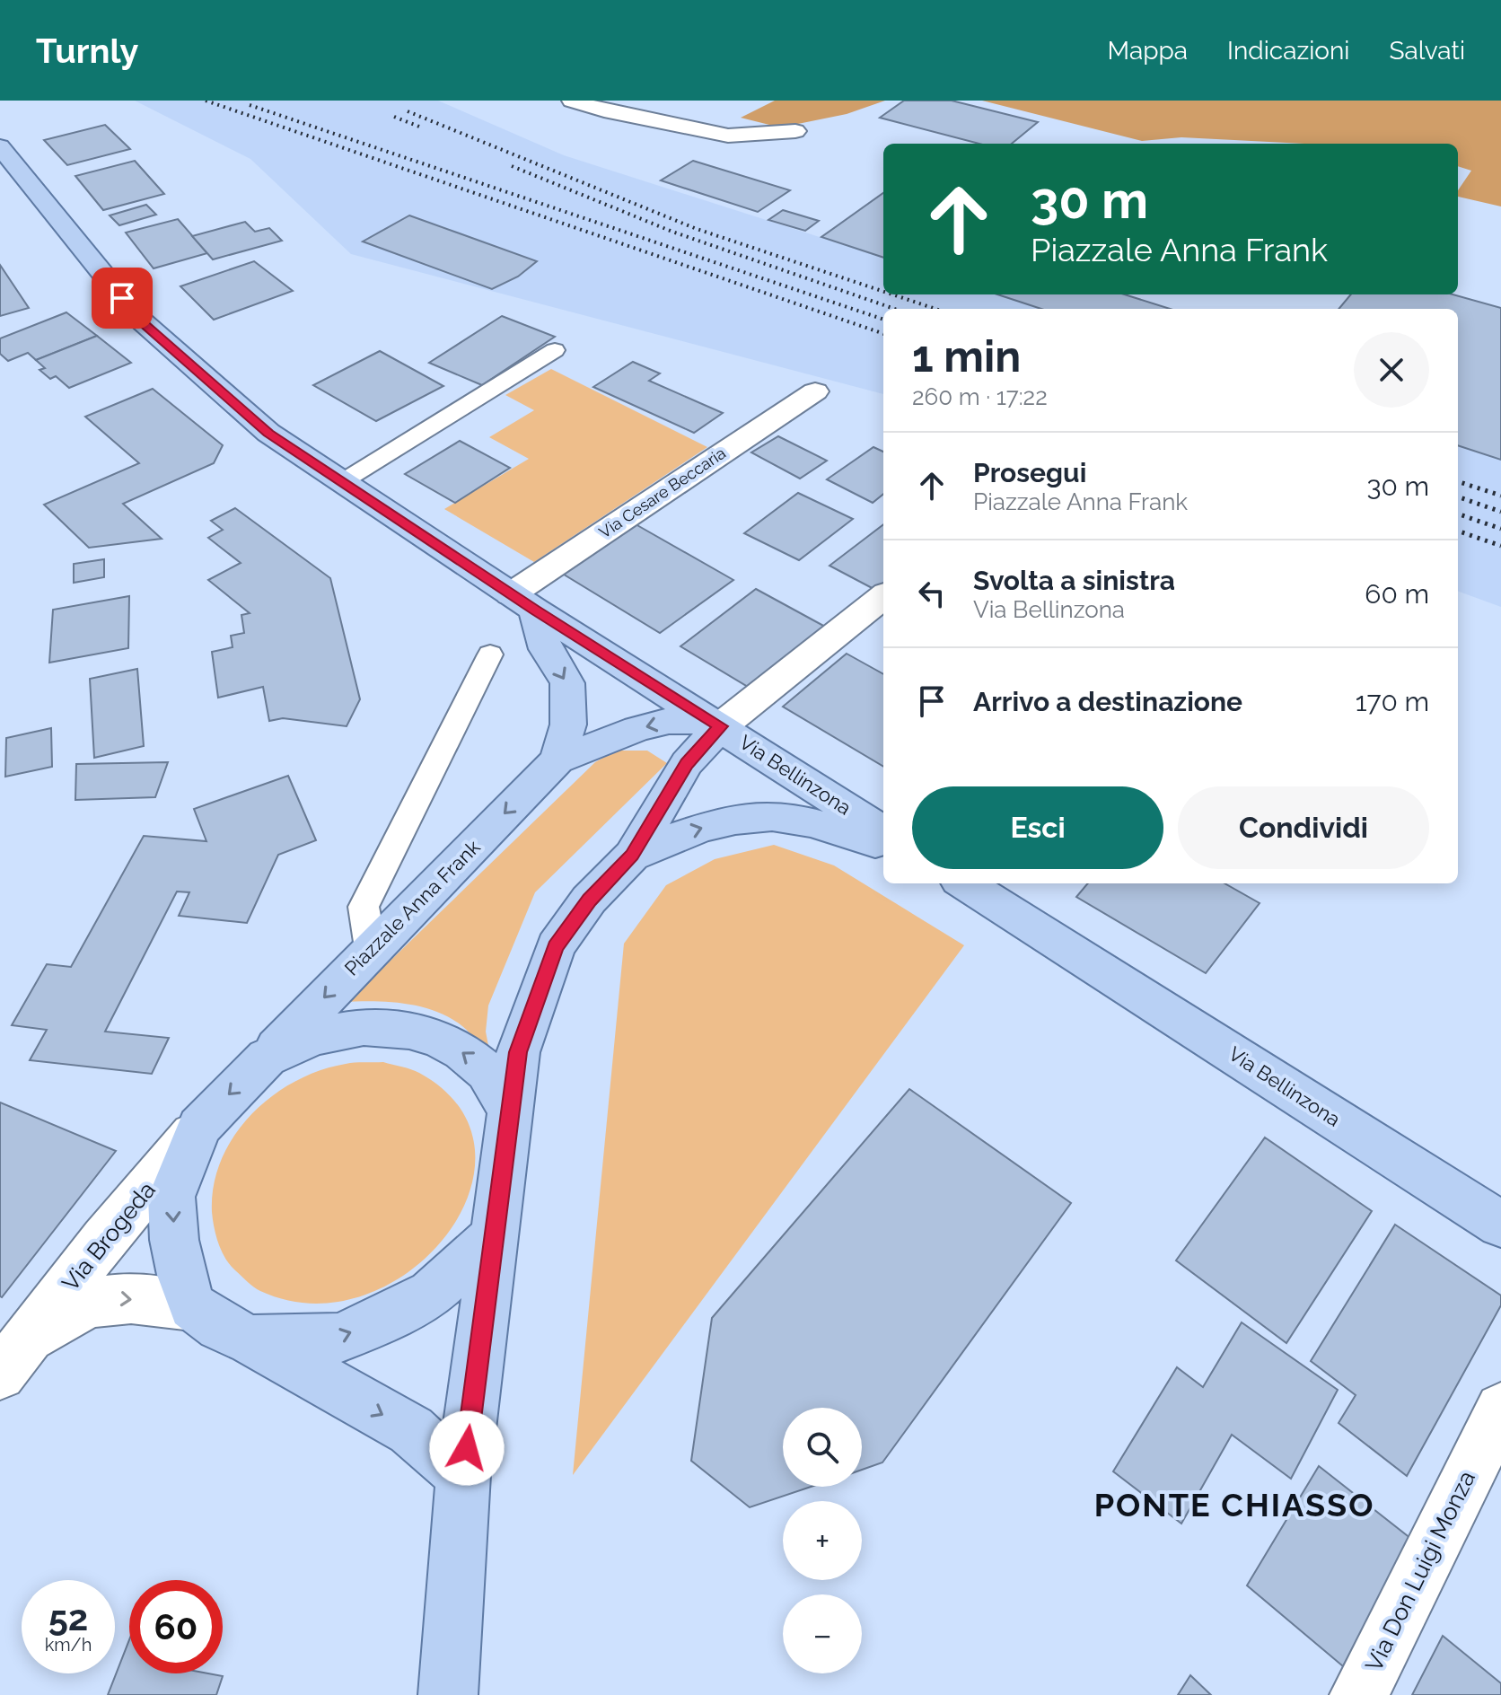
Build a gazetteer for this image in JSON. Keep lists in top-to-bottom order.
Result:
{
  "streets": {
    "main road": ["Via Bellinzona", "Piazzale Anna Frank"],
    "street": ["Via Cesare Beccaria", "Via Brogeda", "Via Don Luigi Monza"]
  },
  "crossings": [
    ["Via Cesare Beccaria", "Via Bellinzona"],
    ["Via Cesare Beccaria", "Piazzale Anna Frank"],
    ["Via Bellinzona", "Piazzale Anna Frank"],
    ["Piazzale Anna Frank", "Via Brogeda"]
  ],
  "one_way": ["Via Brogeda"],
  "districts": ["PONTE CHIASSO"],
  "page": {
    "header": "Turnly",
    "nav": ["Mappa", "Indicazioni", "Salvati"],
    "turn": ["30 m", "Piazzale Anna Frank"],
    "heading": ["1 min", "260 m · 17:22"],
    "list": [
      {
        "name": "Prosegui",
        "note": "Piazzale Anna Frank",
        "value": "30 m"
      },
      {
        "name": "Svolta a sinistra",
        "note": "Via Bellinzona",
        "value": "60 m"
      },
      {
        "name": "Arrivo a destinazione",
        "value": "170 m"
      }
    ],
    "buttons": ["Esci", "Condividi"],
    "map_buttons": ["+", "−"],
    "speed": "52 km/h",
    "limit": "60"
  }
}
